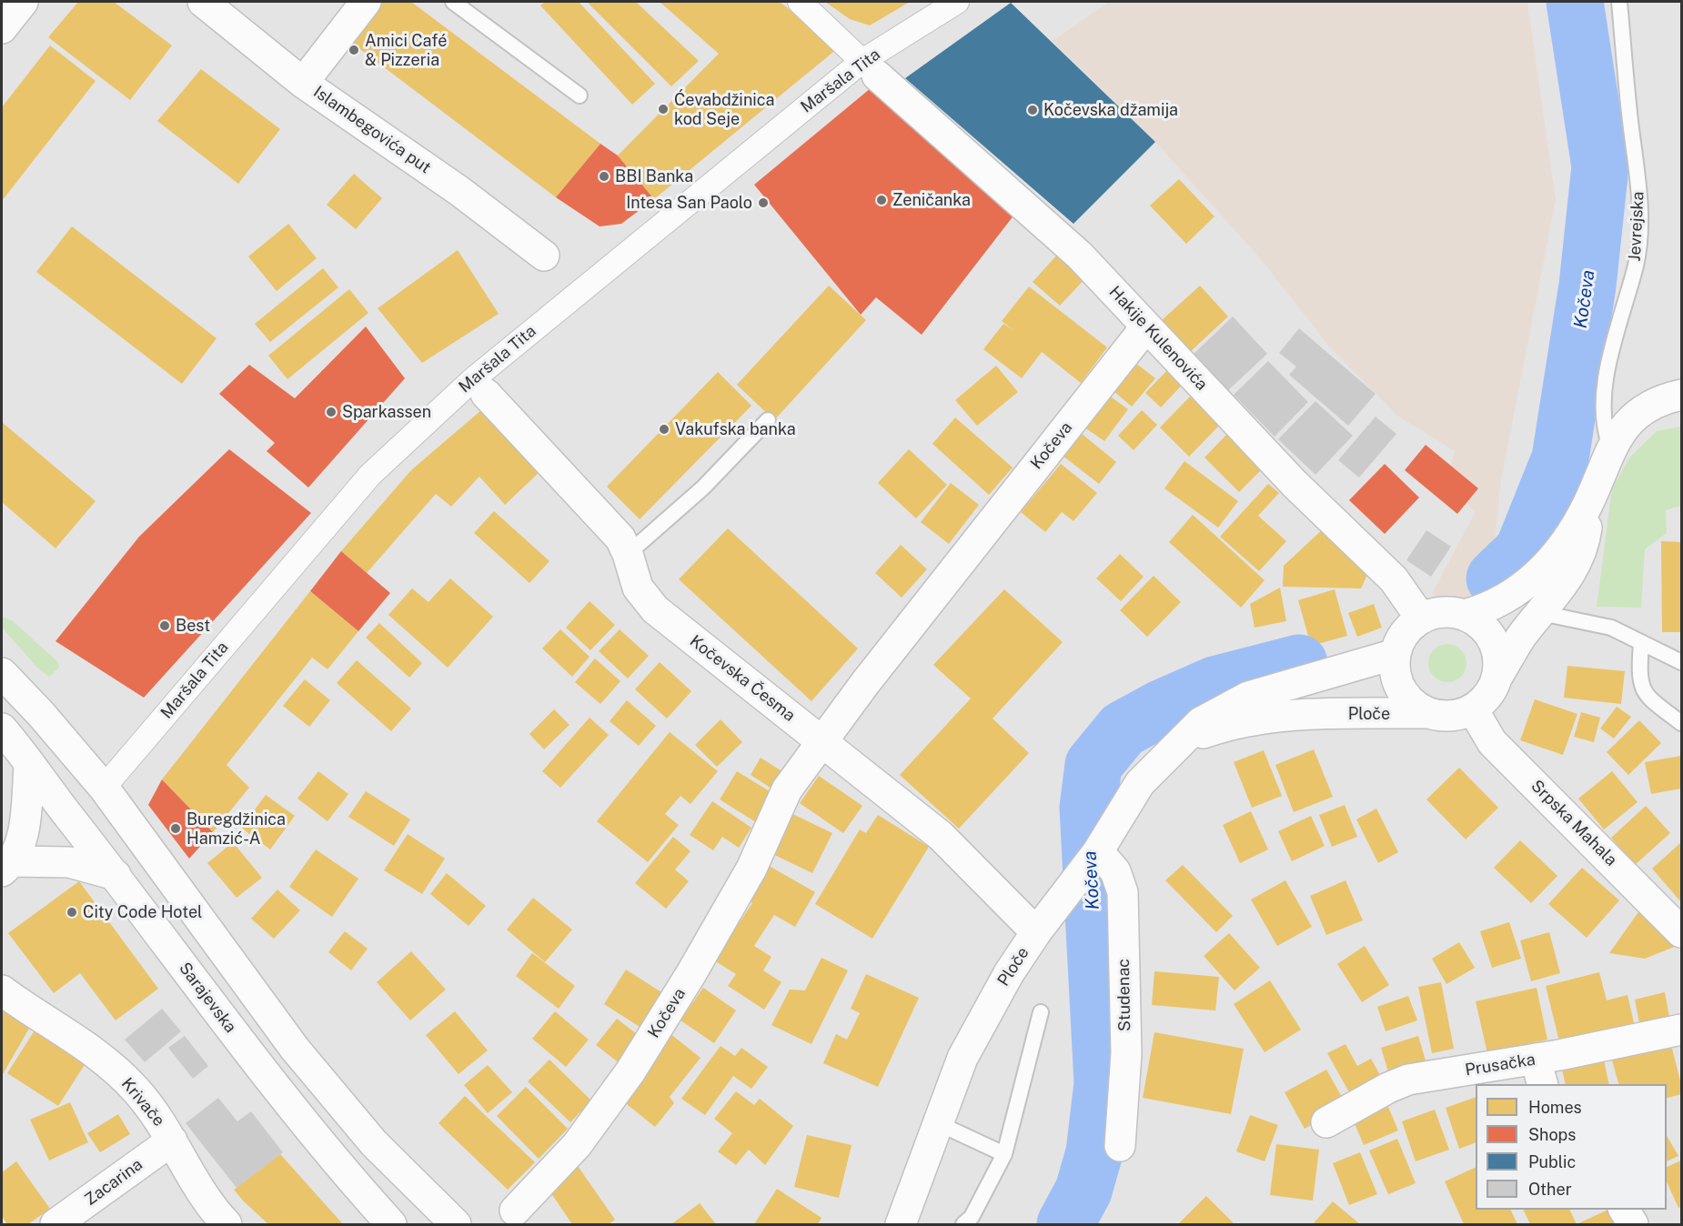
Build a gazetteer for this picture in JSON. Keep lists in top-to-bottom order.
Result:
{
  "streets": {
    "street": [
      "Maršala Tita",
      "Islambegovića put",
      "Hakije Kulenovića",
      "Kočeva",
      "Kočevska Česma",
      "Ploče",
      "Srpska Mahala",
      "Studenac",
      "Sarajevska",
      "Prusačka",
      "Krivače",
      "Zacarina"
    ],
    "lane": ["Jevrejska"]
  },
  "crossings": [
    ["Maršala Tita", "Hakije Kulenovića"],
    ["Hakije Kulenovića", "Kočeva"],
    ["Hakije Kulenovića", "Ploče"],
    ["Hakije Kulenovića", "Srpska Mahala"],
    ["Kočeva", "Kočevska Česma"],
    ["Kočevska Česma", "Ploče"],
    ["Ploče", "Srpska Mahala"],
    ["Ploče", "Studenac"],
    ["Krivače", "Zacarina"]
  ],
  "water": ["Kočeva"],
  "places": [
    "Amici Café & Pizzeria",
    "Ćevabdžinica kod Seje",
    "Kočevska džamija",
    "BBI Banka",
    "Zeničanka",
    "Intesa San Paolo",
    "Sparkassen",
    "Vakufska banka",
    "Best",
    "Buregdžinica Hamzić-A",
    "City Code Hotel"
  ],
  "legend": [
    "Homes",
    "Shops",
    "Public",
    "Other"
  ]
}
